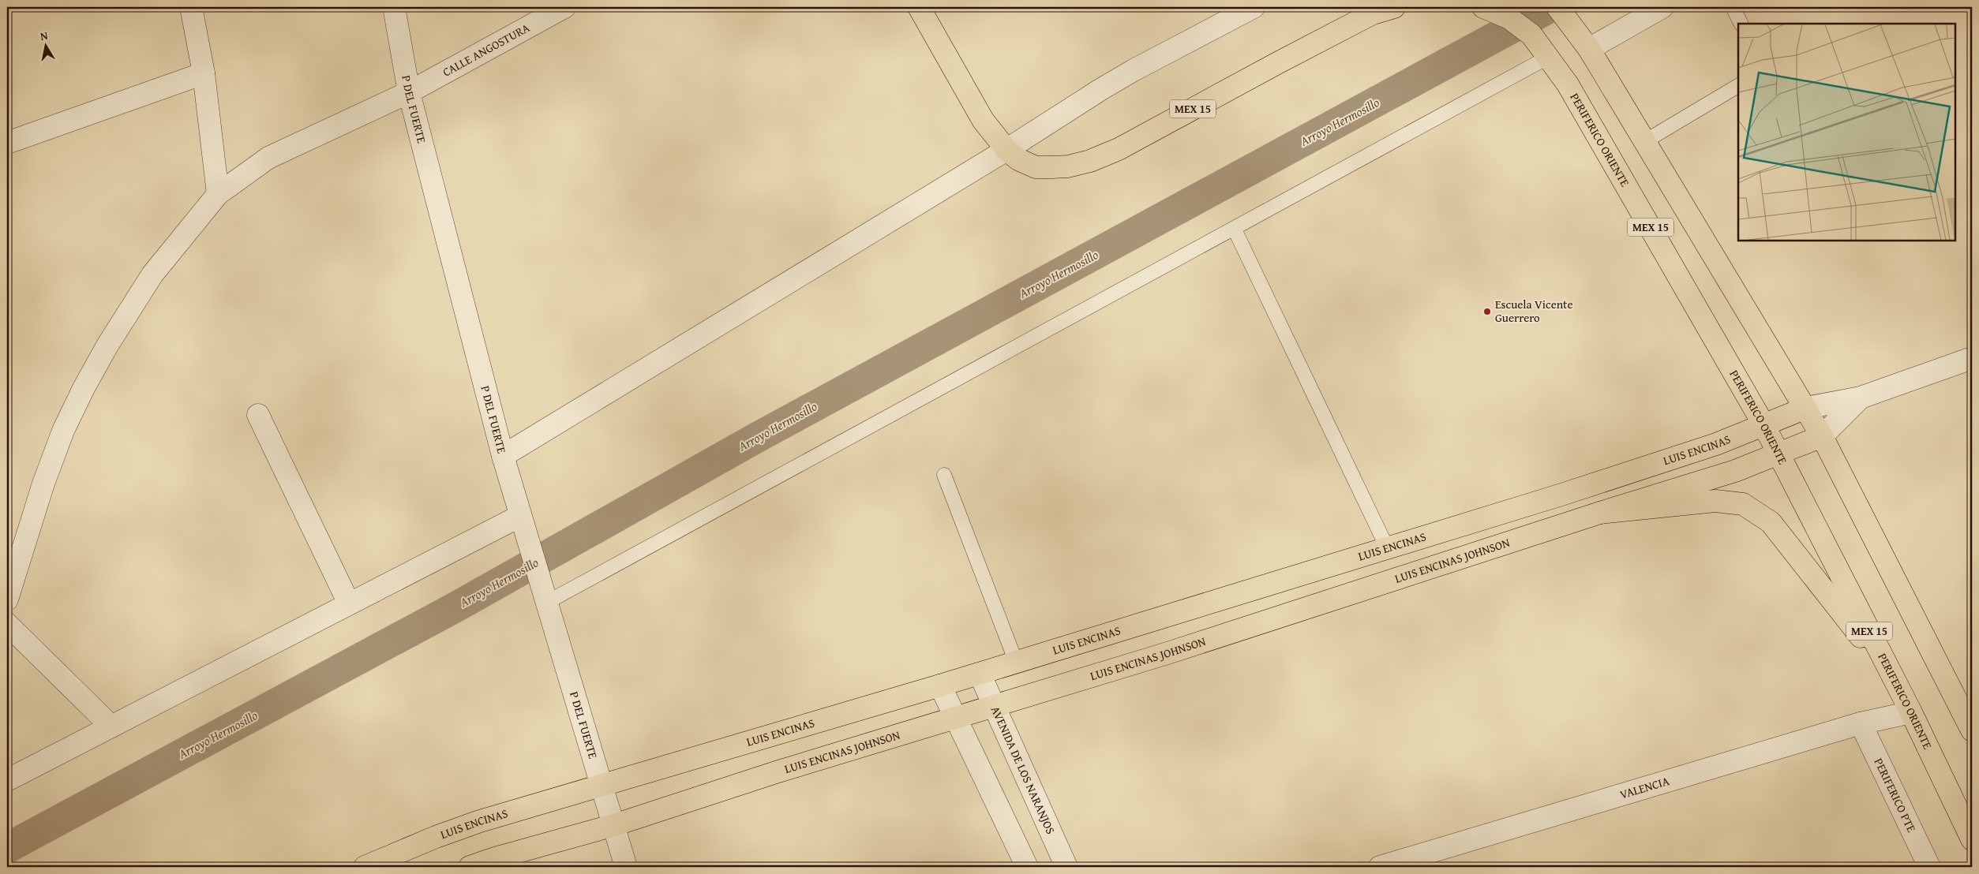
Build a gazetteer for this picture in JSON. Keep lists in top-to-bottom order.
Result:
{
  "streets": {
    "main road": [
      "MEX 15",
      "PERIFERICO ORIENTE",
      "LUIS ENCINAS",
      "LUIS ENCINAS JOHNSON"
    ],
    "street": [
      "CALLE ANGOSTURA",
      "P DEL FUERTE",
      "AVENIDA DE LOS NARANJOS",
      "VALENCIA",
      "PERIFERICO PTE"
    ]
  },
  "crossings": [
    ["CALLE ANGOSTURA", "P DEL FUERTE"],
    ["MEX 15", "LUIS ENCINAS"],
    ["MEX 15", "LUIS ENCINAS JOHNSON"],
    ["P DEL FUERTE", "LUIS ENCINAS"],
    ["P DEL FUERTE", "LUIS ENCINAS JOHNSON"],
    ["PERIFERICO ORIENTE", "LUIS ENCINAS"],
    ["PERIFERICO ORIENTE", "LUIS ENCINAS JOHNSON"],
    ["PERIFERICO ORIENTE", "VALENCIA"],
    ["LUIS ENCINAS", "AVENIDA DE LOS NARANJOS"],
    ["LUIS ENCINAS JOHNSON", "AVENIDA DE LOS NARANJOS"],
    ["VALENCIA", "PERIFERICO PTE"]
  ],
  "water": ["Arroyo Hermosillo"],
  "places": ["Escuela Vicente Guerrero"],
  "north": "top"
}
